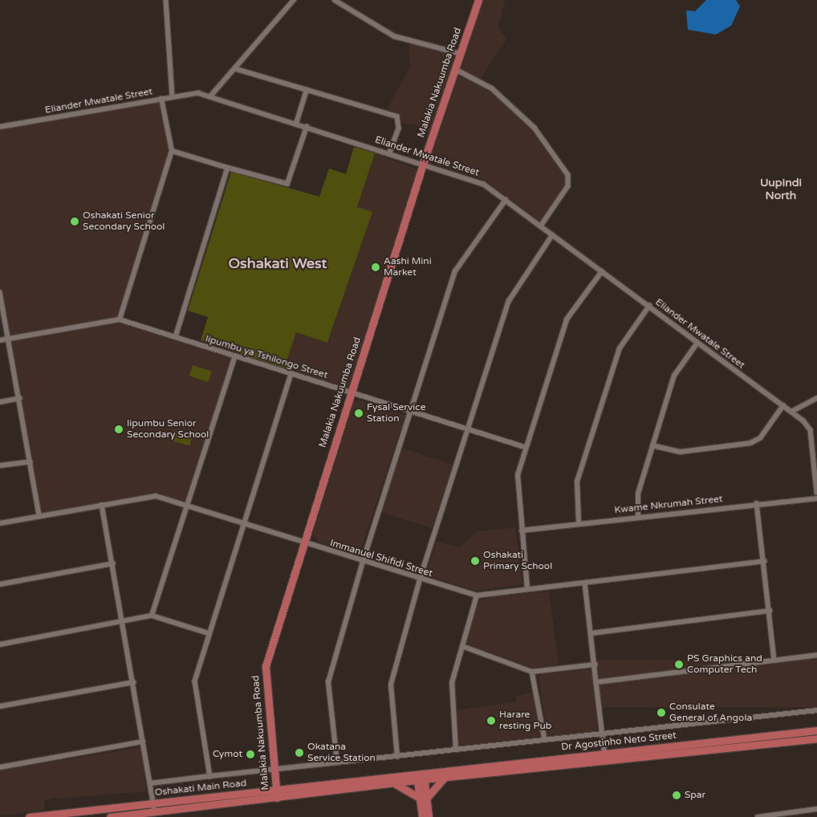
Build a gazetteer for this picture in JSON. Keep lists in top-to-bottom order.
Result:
{
  "streets": {
    "main road": ["Malakia Nakuumba Road", "Dr Agostinho Neto Street", "Oshakati Main Road"],
    "street": [
      "Eliander Mwatale Street",
      "Iipumbu ya Tshilongo Street",
      "Kwame Nkrumah Street",
      "Immanuel Shifidi Street"
    ]
  },
  "crossings": [
    ["Malakia Nakuumba Road", "Eliander Mwatale Street"],
    ["Malakia Nakuumba Road", "Iipumbu ya Tshilongo Street"],
    ["Malakia Nakuumba Road", "Immanuel Shifidi Street"],
    ["Malakia Nakuumba Road", "Oshakati Main Road"],
    ["Dr Agostinho Neto Street", "Oshakati Main Road"]
  ],
  "districts": ["Uupindi North", "Oshakati West"],
  "places": [
    "Oshakati Senior Secondary School",
    "Aashi Mini Market",
    "Fysal Service Station",
    "Iipumbu Senior Secondary School",
    "Oshakati Primary School",
    "PS Graphics and Computer Tech",
    "Consulate General of Angola",
    "Harare resting Pub",
    "Okatana Service Station",
    "Cymot",
    "Spar"
  ]
}
